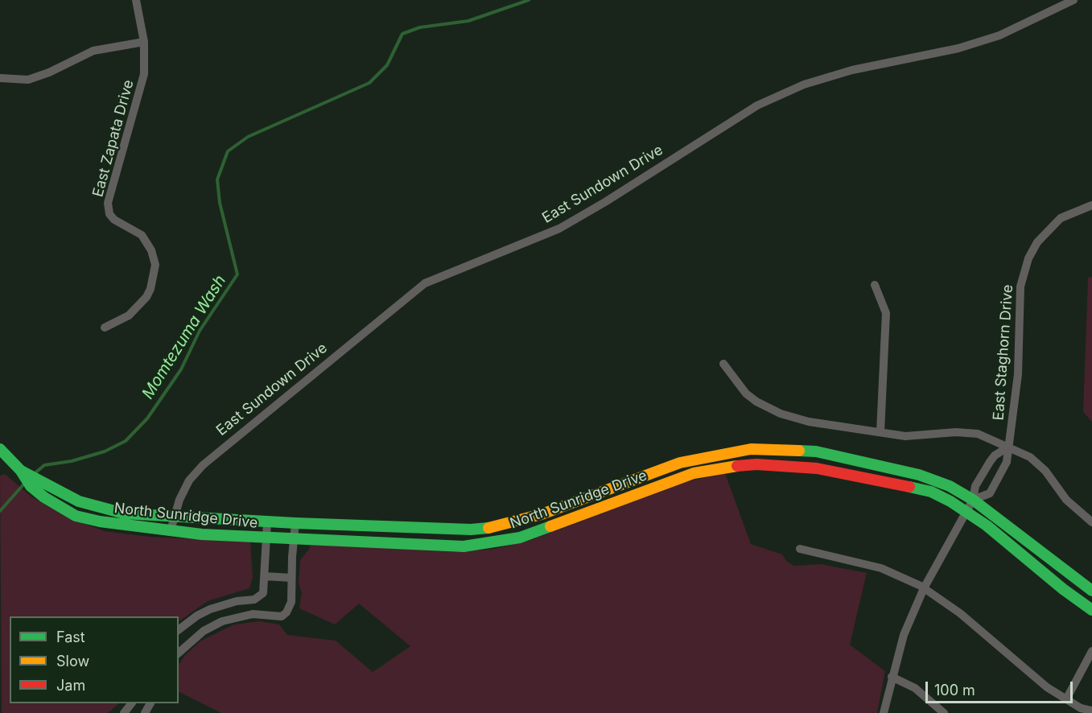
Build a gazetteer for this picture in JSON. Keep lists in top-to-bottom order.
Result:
{
  "streets": {
    "street": [
      "East Zapata Drive",
      "East Sundown Drive",
      "East Staghorn Drive",
      "North Sunridge Drive"
    ]
  },
  "crossings": [
    ["East Sundown Drive", "North Sunridge Drive"],
    ["East Staghorn Drive", "North Sunridge Drive"]
  ],
  "water": ["Momtezuma Wash"],
  "legend": ["Fast", "Slow", "Jam"],
  "scale_bar": "100 m"
}
